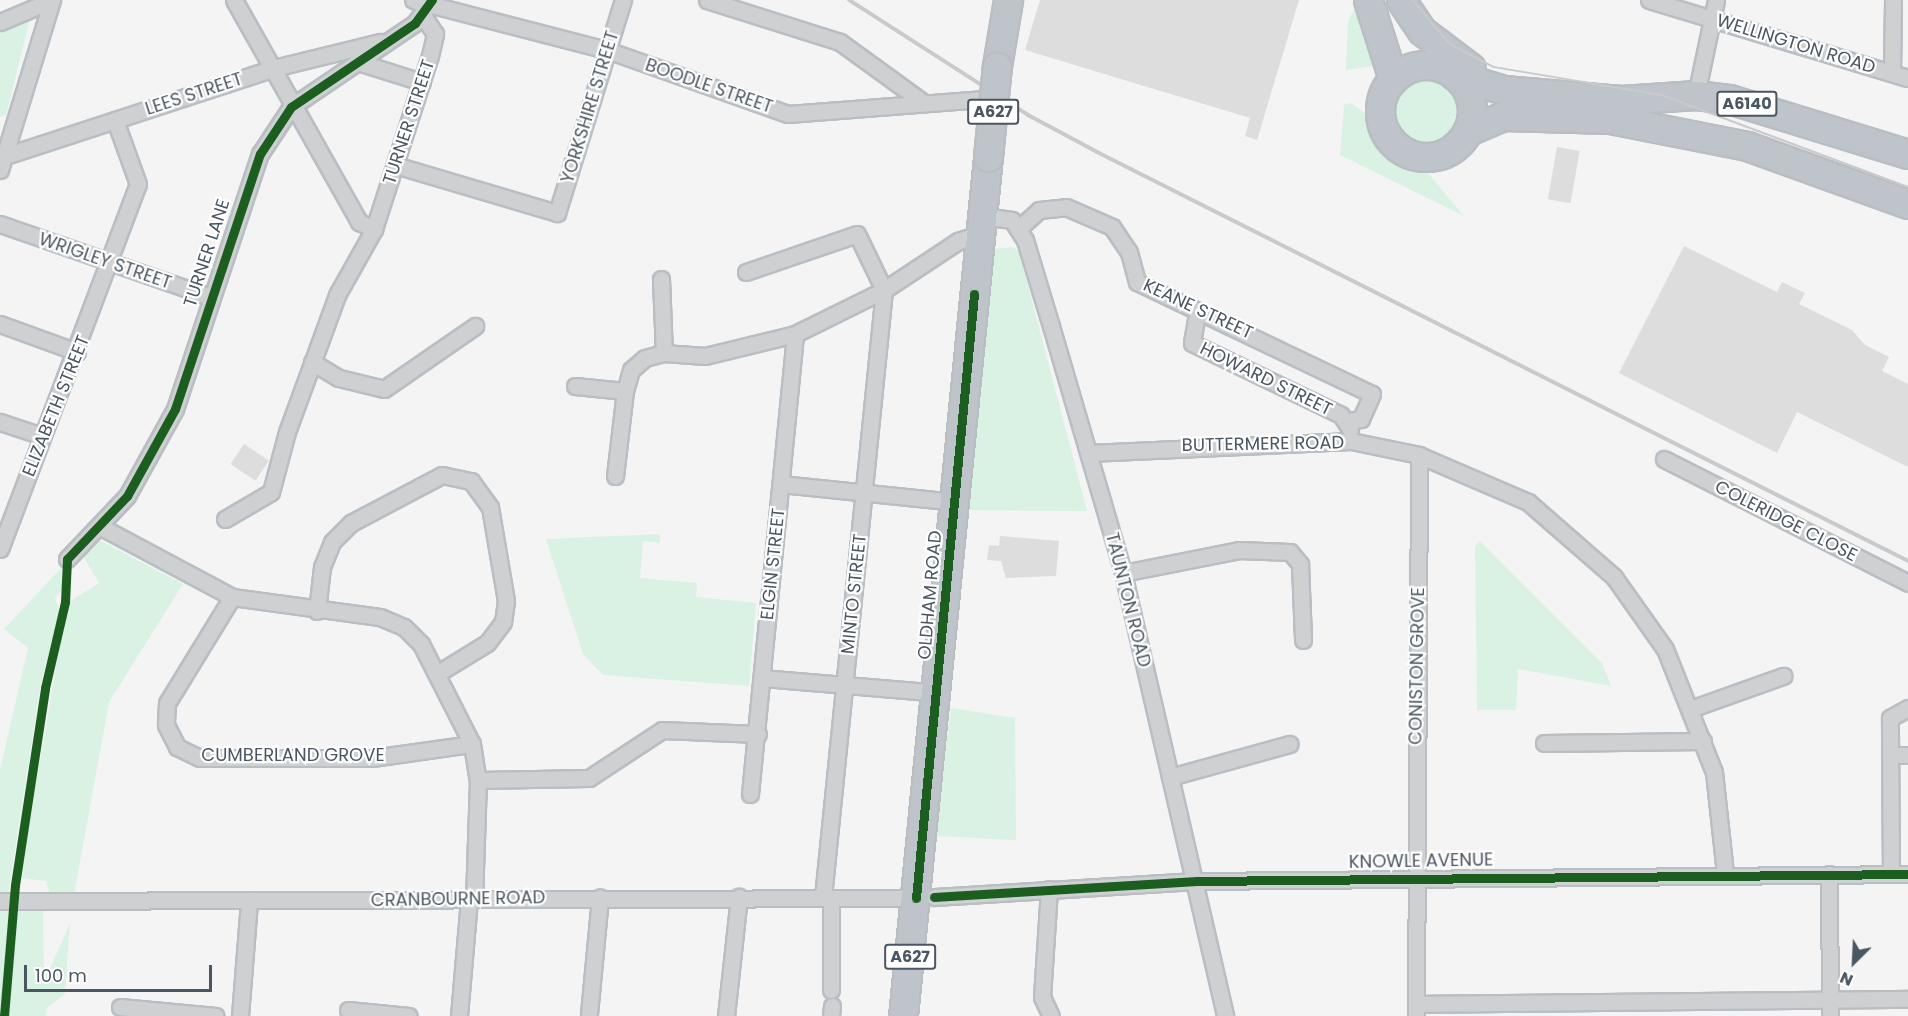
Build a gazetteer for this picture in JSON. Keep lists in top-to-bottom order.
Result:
{
  "streets": {
    "highway": ["A6140", "A627", "OLDHAM ROAD"],
    "street": [
      "WELLINGTON ROAD",
      "BOODLE STREET",
      "LEES STREET",
      "YORKSHIRE STREET",
      "TURNER STREET",
      "TURNER LANE",
      "WRIGLEY STREET",
      "KEANE STREET",
      "HOWARD STREET",
      "ELIZABETH STREET",
      "BUTTERMERE ROAD",
      "COLERIDGE CLOSE",
      "ELGIN STREET",
      "MINTO STREET",
      "TAUNTON ROAD",
      "CONISTON GROVE",
      "CUMBERLAND GROVE",
      "KNOWLE AVENUE",
      "CRANBOURNE ROAD"
    ]
  },
  "crossings": [
    ["BOODLE STREET", "YORKSHIRE STREET"],
    ["BOODLE STREET", "TURNER STREET"],
    ["BOODLE STREET", "TURNER LANE"],
    ["BOODLE STREET", "OLDHAM ROAD"],
    ["LEES STREET", "TURNER LANE"],
    ["LEES STREET", "ELIZABETH STREET"],
    ["YORKSHIRE STREET", "TURNER STREET"],
    ["TURNER STREET", "TURNER LANE"],
    ["TURNER LANE", "WRIGLEY STREET"],
    ["WRIGLEY STREET", "ELIZABETH STREET"],
    ["KEANE STREET", "HOWARD STREET"],
    ["KEANE STREET", "TAUNTON ROAD"],
    ["HOWARD STREET", "BUTTERMERE ROAD"],
    ["BUTTERMERE ROAD", "TAUNTON ROAD"],
    ["BUTTERMERE ROAD", "CONISTON GROVE"],
    ["BUTTERMERE ROAD", "KNOWLE AVENUE"],
    ["MINTO STREET", "CRANBOURNE ROAD"],
    ["OLDHAM ROAD", "KNOWLE AVENUE"],
    ["OLDHAM ROAD", "CRANBOURNE ROAD"],
    ["TAUNTON ROAD", "KNOWLE AVENUE"],
    ["CONISTON GROVE", "KNOWLE AVENUE"],
    ["KNOWLE AVENUE", "CRANBOURNE ROAD"]
  ],
  "scale_bar": "100 m",
  "north": "bottom left"
}
